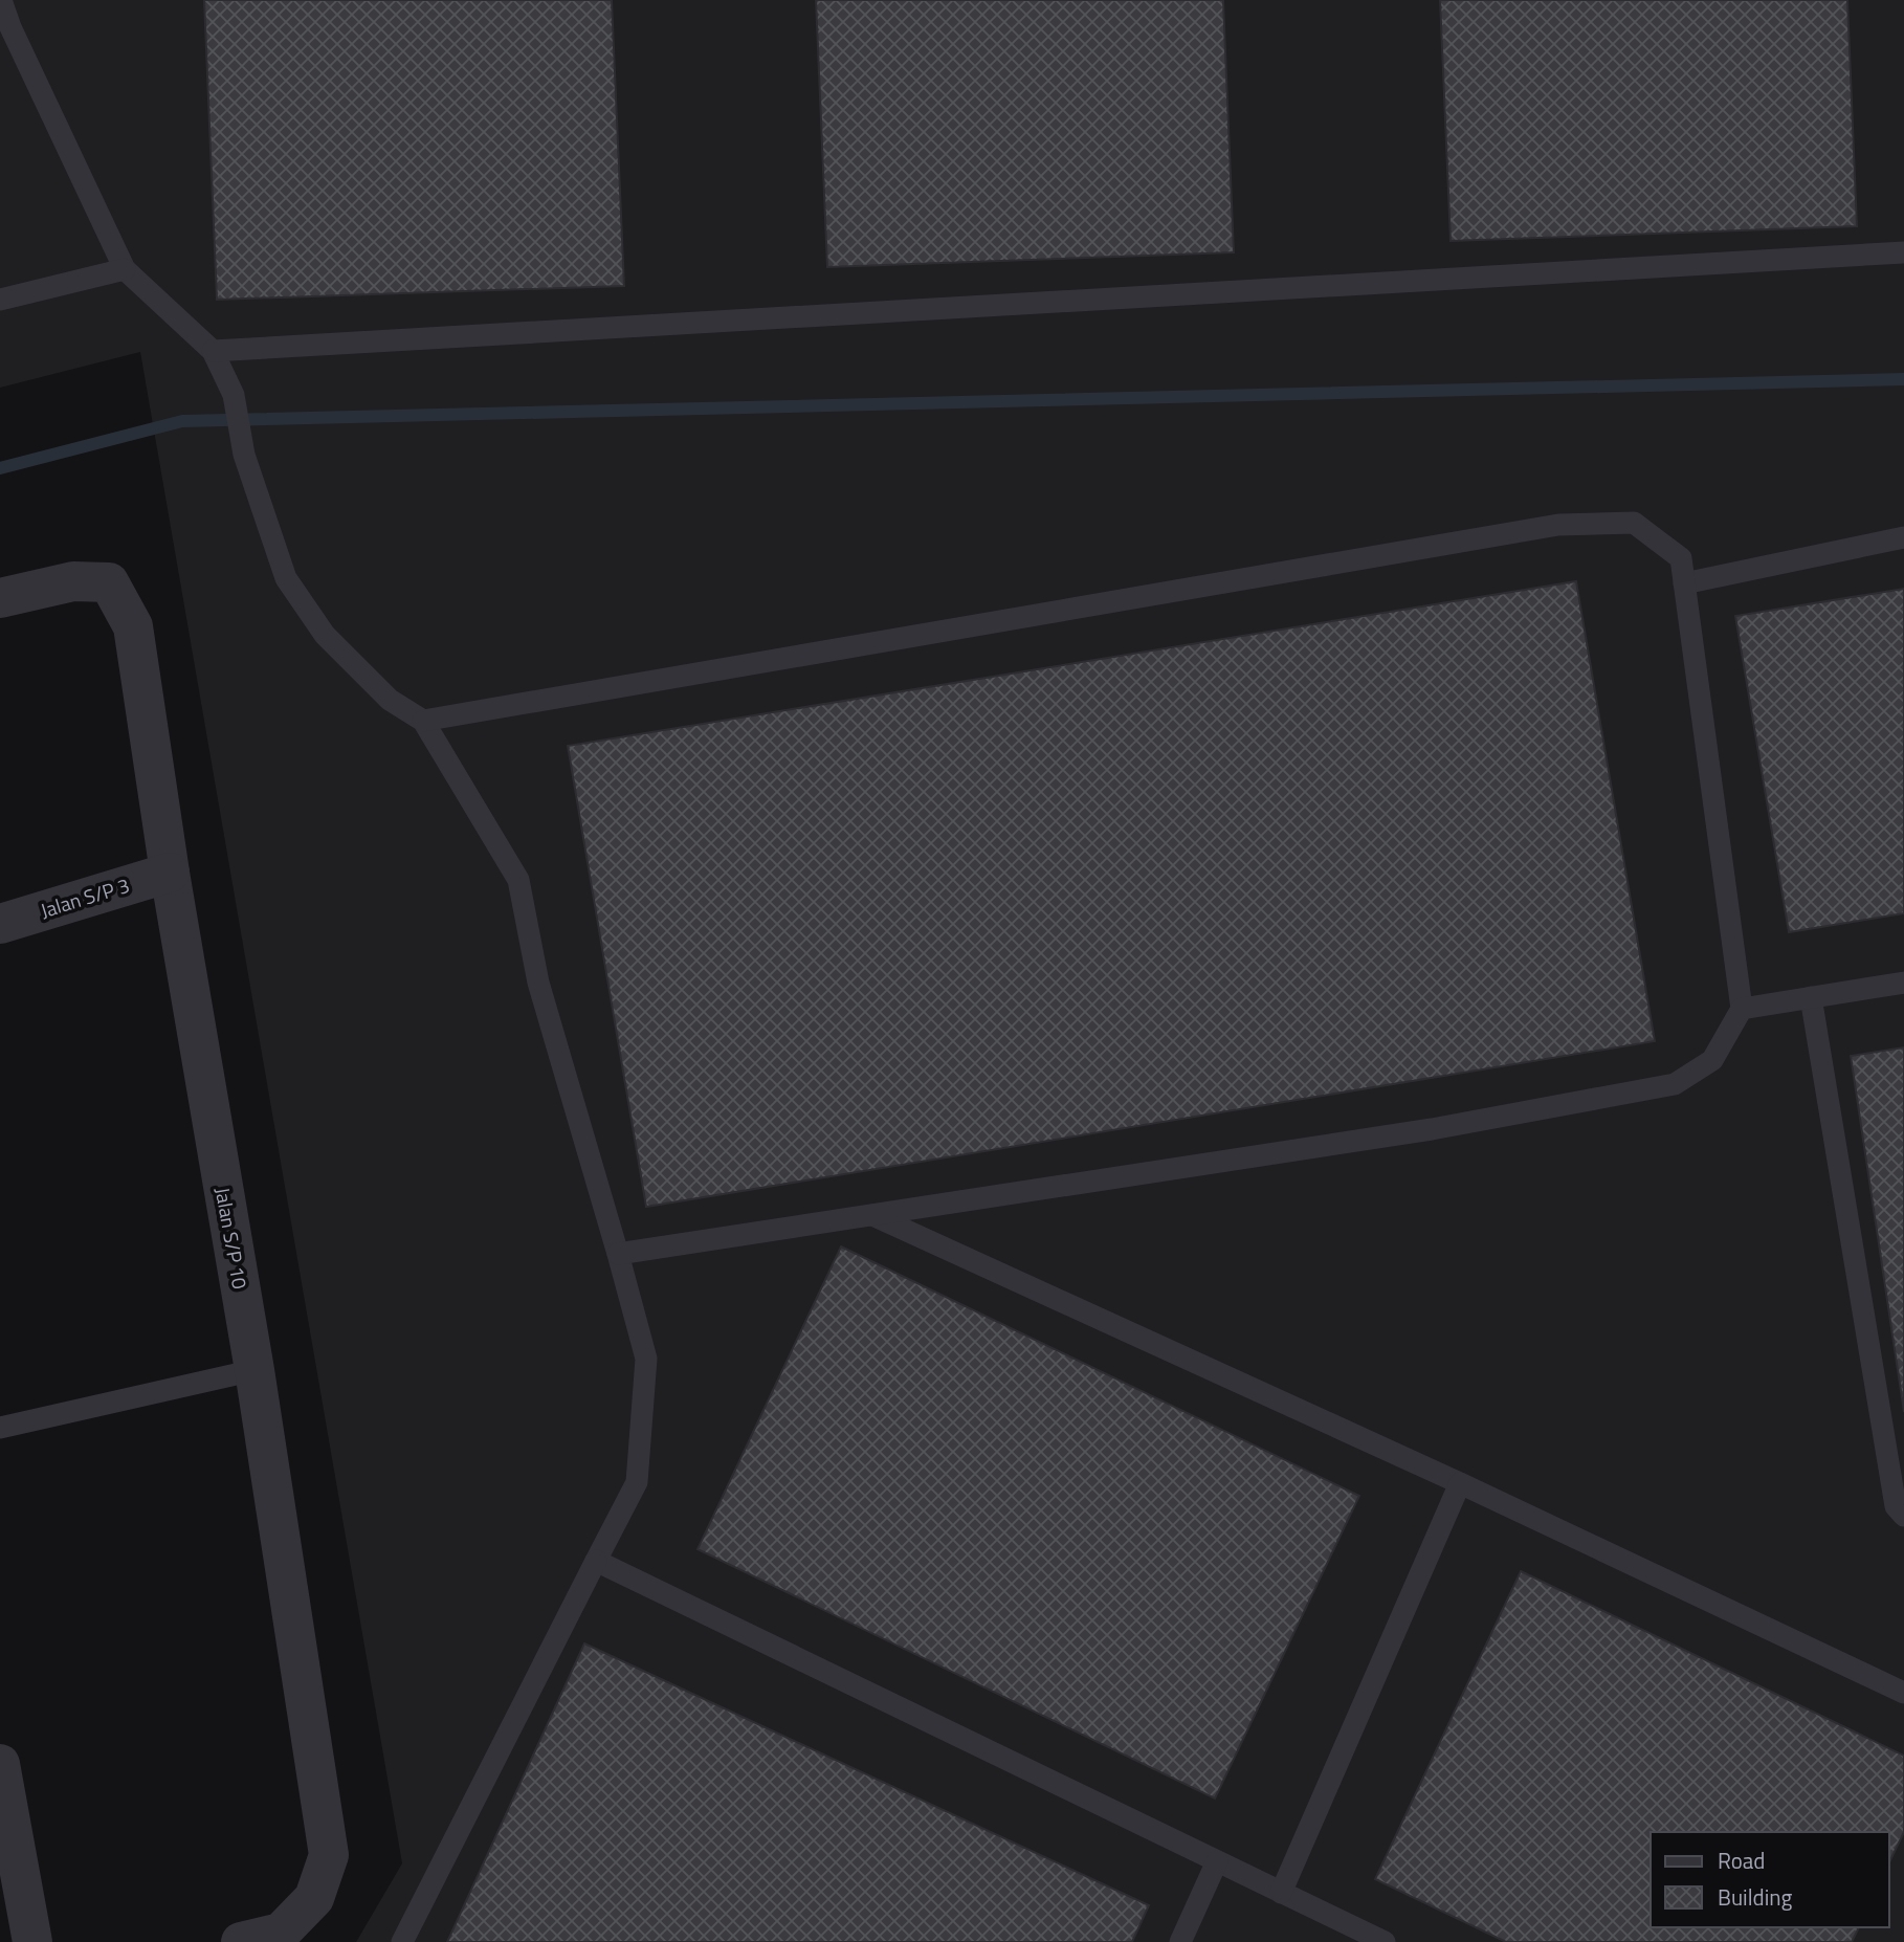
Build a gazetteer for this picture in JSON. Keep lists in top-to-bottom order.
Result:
{
  "streets": {
    "street": ["Jalan S/P 3", "Jalan S/P 10"]
  },
  "crossings": [
    ["Jalan S/P 3", "Jalan S/P 10"]
  ],
  "legend": ["Road", "Building"]
}
